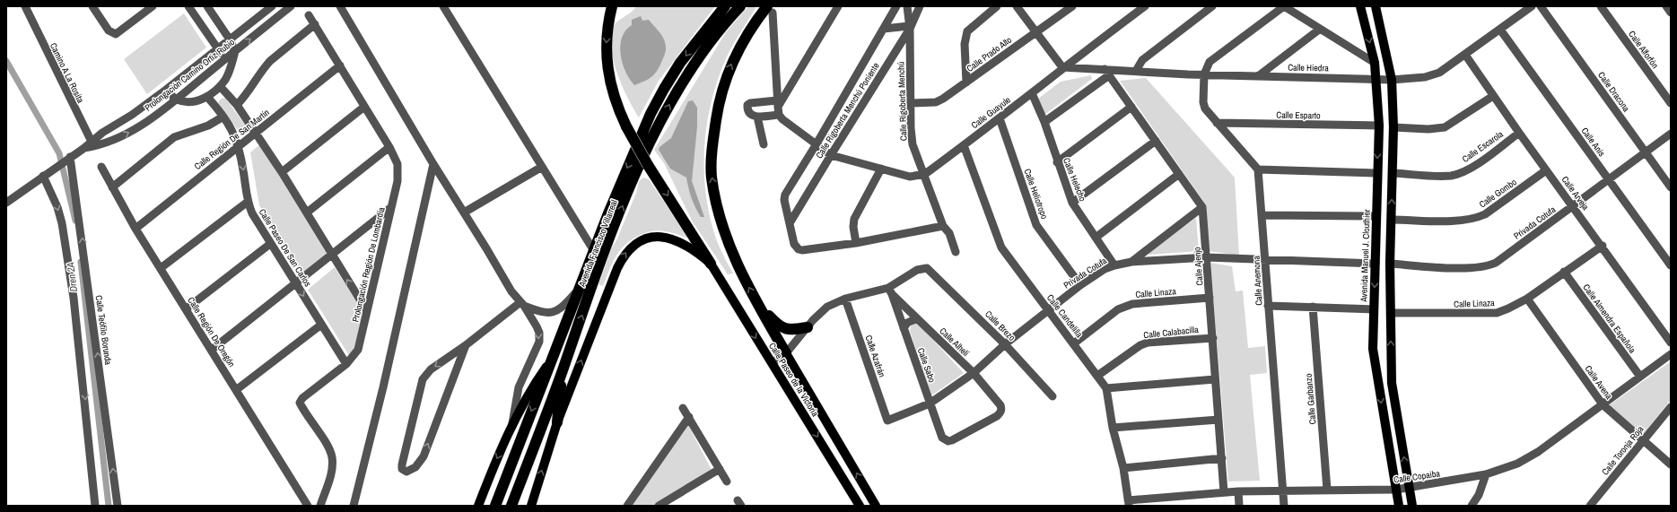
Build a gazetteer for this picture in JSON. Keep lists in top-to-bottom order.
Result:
{
  "streets": {
    "highway": ["Avenida Francisco Villarreal"],
    "main road": ["Avenida Manuel J. Clouthier", "Calle Paseo de la Victoria"],
    "street": [
      "Calle Alforfón",
      "Calle Prado Alto",
      "Calle Hiedra",
      "Camino A La Rosita",
      "Prolongación Camino Ortiz Rubio",
      "Calle Dracona",
      "Calle Rigoberta Menchú",
      "Calle Rigoberta Menchú Poniente",
      "Calle Guayule",
      "Calle Esparto",
      "Calle Región De San Martín",
      "Calle Anís",
      "Calle Escarola",
      "Calle Helecho",
      "Calle Gombo",
      "Calle Arveja",
      "Calle Heliotropo",
      "Privada Cotufa",
      "Calle Paseo De San Carlos",
      "Prolongación Región De Lombardía",
      "Calle Ajenjo",
      "Calle Anemona",
      "Calle Linaza",
      "Calle Candelilla",
      "Calle Almendra Española",
      "Calle Brezo",
      "Calle Teófilo Borunda",
      "Calle Región De Oregón",
      "Calle Calabacilla",
      "Calle Alhelí",
      "Calle Azafrán",
      "Calle Sabo",
      "Calle Avena",
      "Calle Garbanzo",
      "Calle Toronja Roja",
      "Calle Copaiba"
    ]
  },
  "crossings": [
    ["Calle Prado Alto", "Calle Rigoberta Menchú"],
    ["Calle Hiedra", "Calle Guayule"],
    ["Calle Hiedra", "Calle Anís"],
    ["Calle Hiedra", "Calle Arveja"],
    ["Calle Hiedra", "Avenida Manuel J. Clouthier"],
    ["Calle Hiedra", "Calle Ajenjo"],
    ["Camino A La Rosita", "Prolongación Camino Ortiz Rubio"],
    ["Calle Dracona", "Privada Cotufa"],
    ["Calle Rigoberta Menchú", "Calle Rigoberta Menchú Poniente"],
    ["Calle Rigoberta Menchú", "Calle Guayule"],
    ["Calle Guayule", "Calle Helecho"],
    ["Calle Guayule", "Calle Heliotropo"],
    ["Calle Guayule", "Calle Candelilla"],
    ["Calle Esparto", "Avenida Manuel J. Clouthier"],
    ["Calle Región De San Martín", "Calle Paseo De San Carlos"],
    ["Calle Región De San Martín", "Prolongación Región De Lombardía"],
    ["Calle Región De San Martín", "Calle Región De Oregón"],
    ["Calle Anís", "Privada Cotufa"],
    ["Calle Escarola", "Calle Arveja"],
    ["Calle Helecho", "Privada Cotufa"],
    ["Calle Gombo", "Calle Arveja"],
    ["Calle Arveja", "Privada Cotufa"],
    ["Calle Arveja", "Calle Linaza"],
    ["Calle Heliotropo", "Privada Cotufa"],
    ["Privada Cotufa", "Avenida Manuel J. Clouthier"],
    ["Privada Cotufa", "Calle Ajenjo"],
    ["Privada Cotufa", "Calle Anemona"],
    ["Privada Cotufa", "Calle Candelilla"],
    ["Privada Cotufa", "Calle Brezo"],
    ["Privada Cotufa", "Calle Alhelí"],
    ["Privada Cotufa", "Calle Azafrán"],
    ["Privada Cotufa", "Calle Sabo"],
    ["Calle Paseo De San Carlos", "Prolongación Región De Lombardía"],
    ["Avenida Manuel J. Clouthier", "Calle Copaiba"],
    ["Calle Ajenjo", "Calle Linaza"],
    ["Calle Ajenjo", "Calle Calabacilla"],
    ["Calle Ajenjo", "Calle Copaiba"],
    ["Calle Anemona", "Calle Copaiba"],
    ["Calle Linaza", "Calle Candelilla"],
    ["Calle Linaza", "Calle Almendra Española"],
    ["Calle Linaza", "Calle Avena"],
    ["Calle Candelilla", "Calle Calabacilla"],
    ["Calle Candelilla", "Calle Copaiba"],
    ["Calle Almendra Española", "Calle Copaiba"],
    ["Calle Brezo", "Calle Alhelí"],
    ["Calle Brezo", "Calle Sabo"],
    ["Calle Alhelí", "Calle Sabo"],
    ["Calle Avena", "Calle Toronja Roja"],
    ["Calle Avena", "Calle Copaiba"],
    ["Calle Garbanzo", "Calle Copaiba"]
  ],
  "water": ["Dren 2A"]
}
